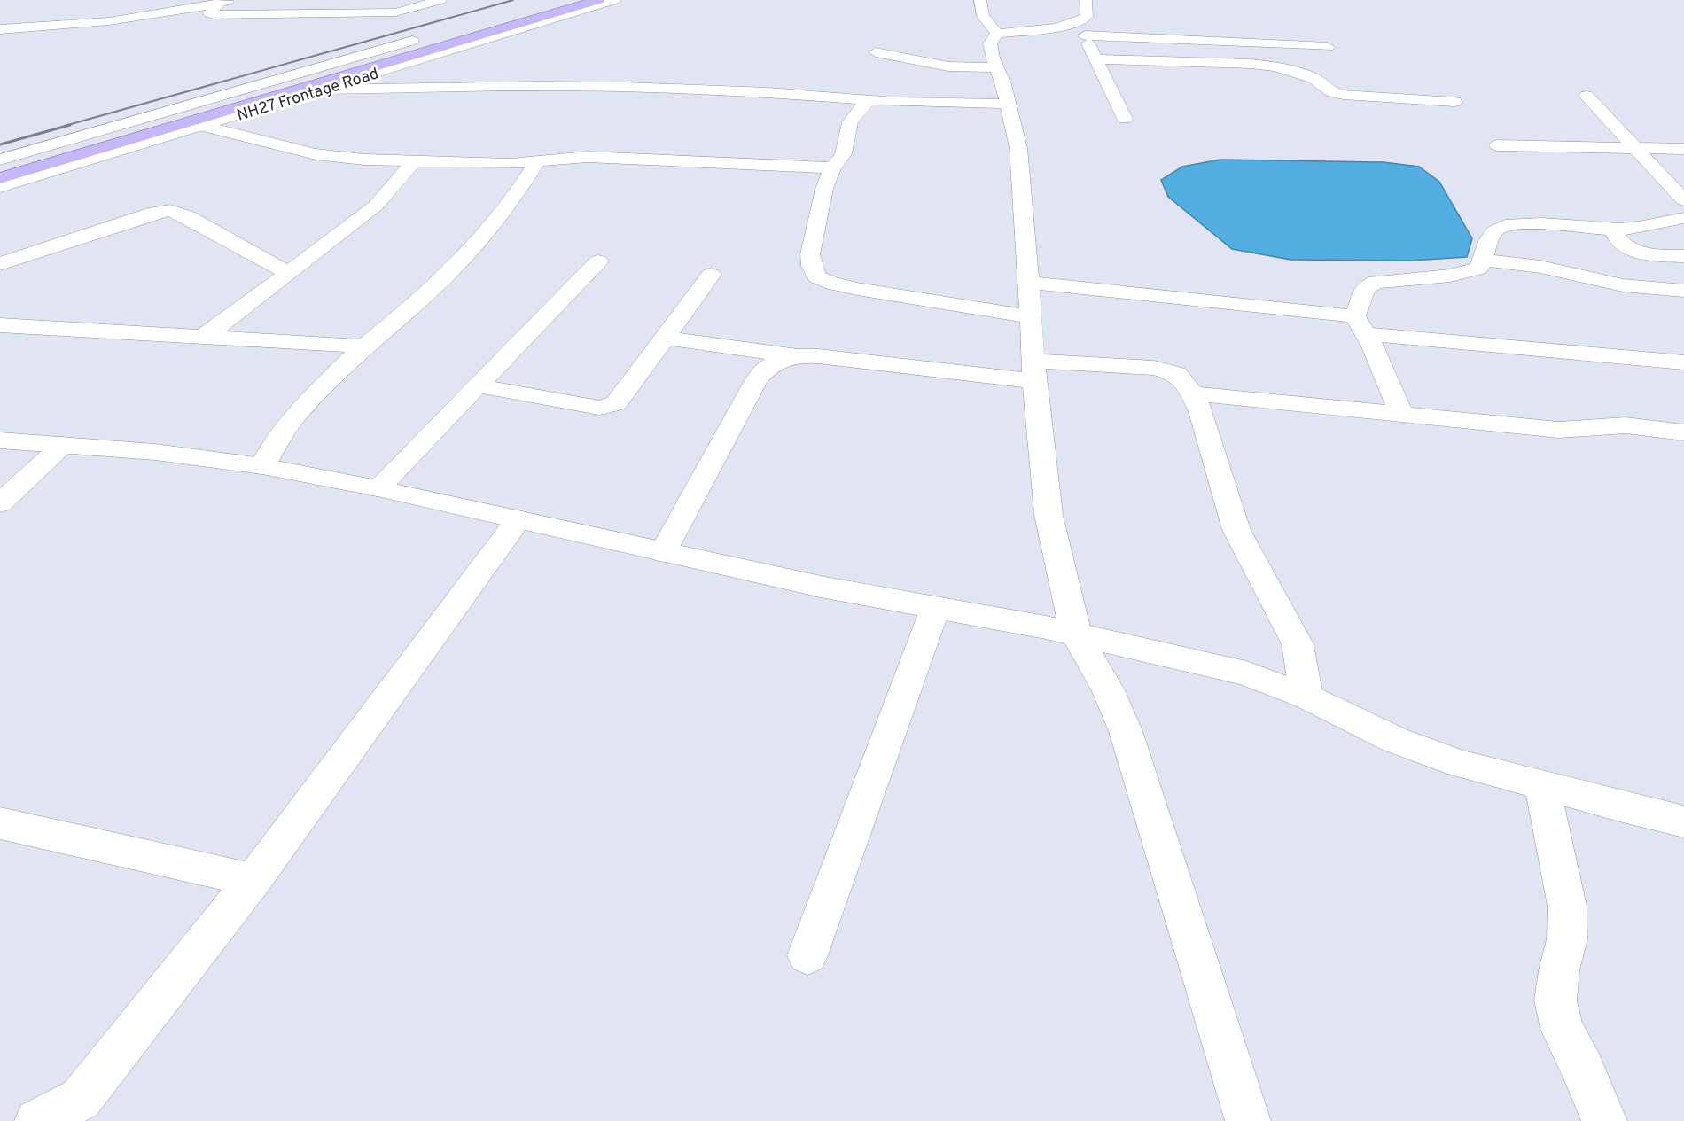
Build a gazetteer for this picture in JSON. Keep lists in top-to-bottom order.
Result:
{
  "streets": {
    "street": ["NH27 Frontage Road"]
  }
}
